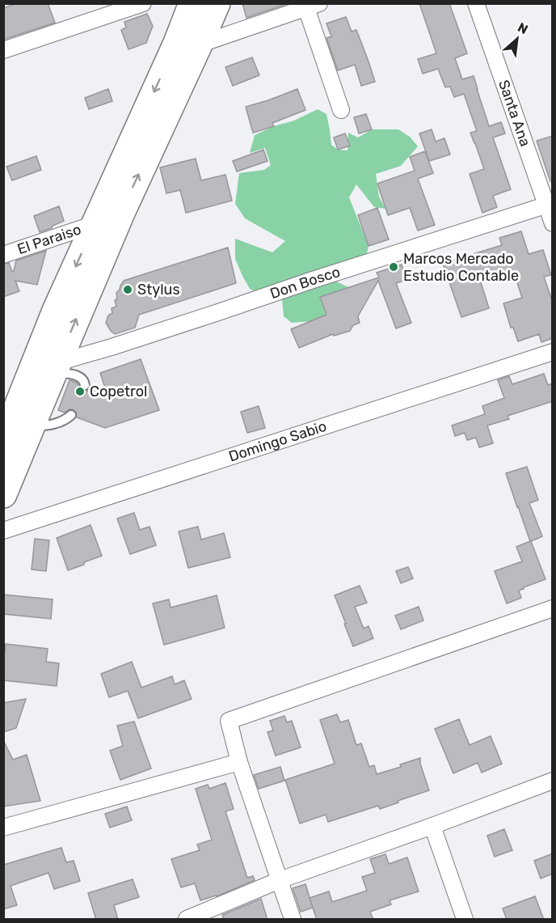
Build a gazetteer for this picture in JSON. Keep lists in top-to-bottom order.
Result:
{
  "streets": {
    "street": [
      "Santa Ana",
      "El Paraiso",
      "Don Bosco",
      "Domingo Sabio"
    ]
  },
  "crossings": [
    ["Santa Ana", "Don Bosco"]
  ],
  "places": ["Marcos Mercado Estudio Contable", "Stylus", "Copetrol"],
  "north": "top right"
}
